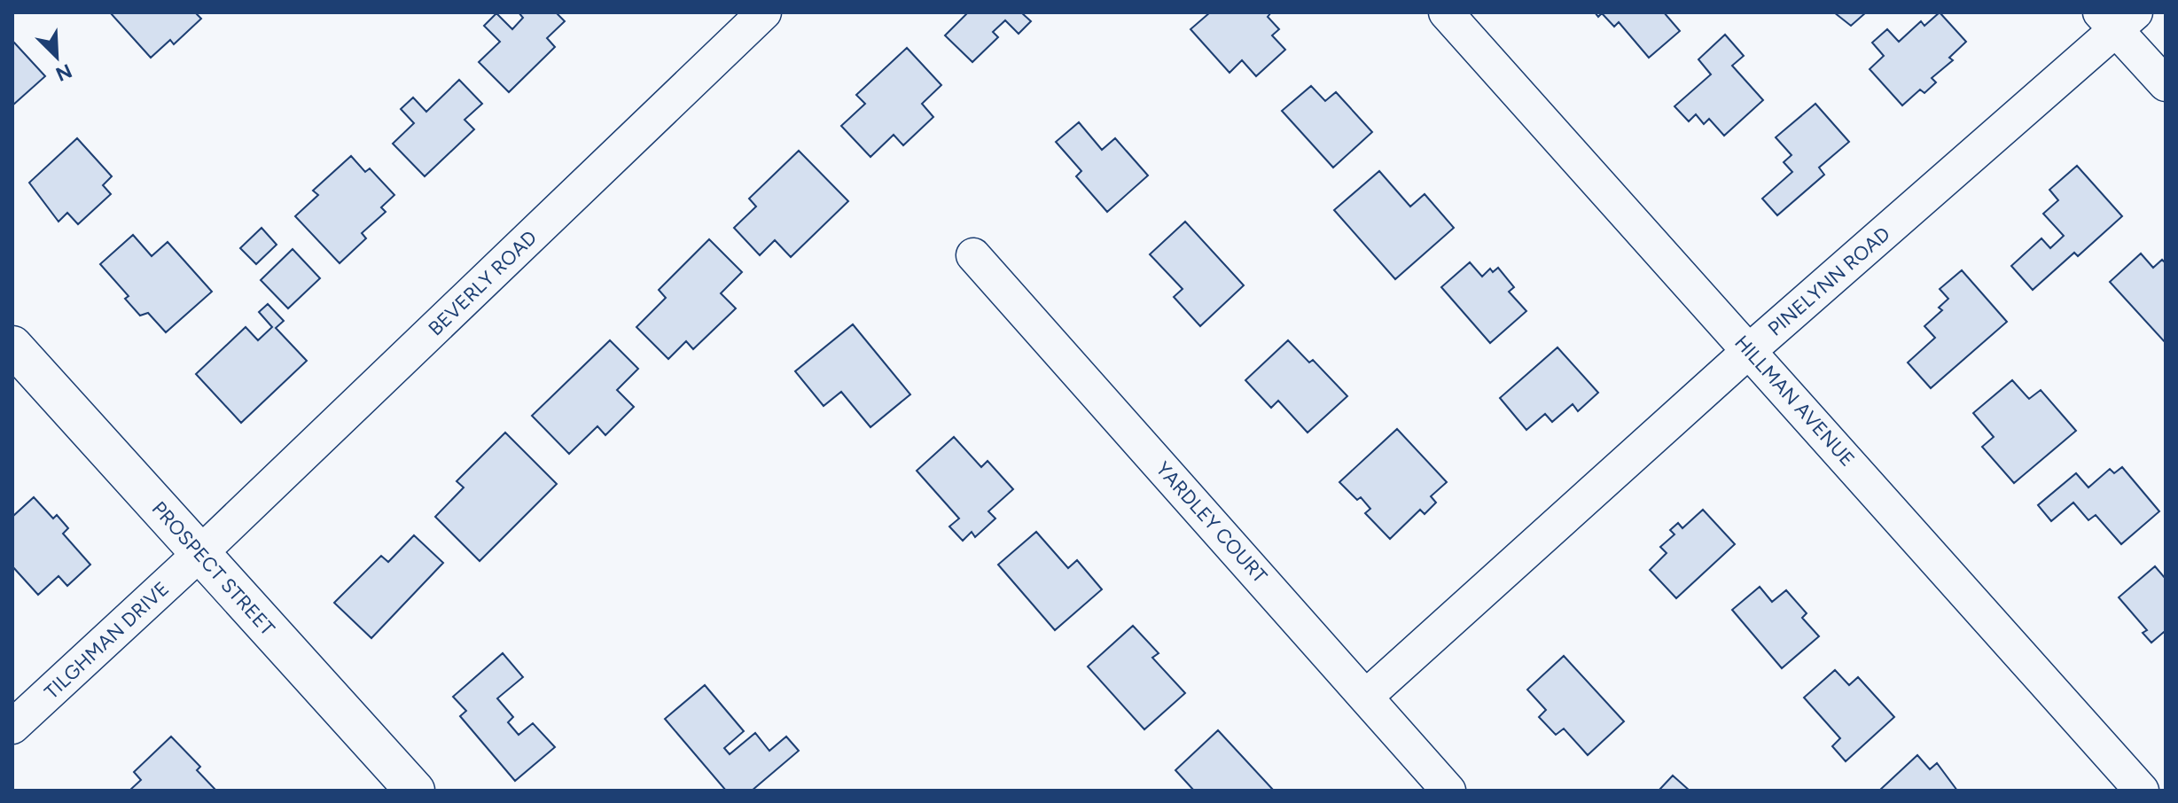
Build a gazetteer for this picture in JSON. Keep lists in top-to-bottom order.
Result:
{
  "streets": {
    "main road": ["PROSPECT STREET"],
    "street": [
      "PINELYNN ROAD",
      "BEVERLY ROAD",
      "HILLMAN AVENUE",
      "YARDLEY COURT",
      "TILGHMAN DRIVE"
    ]
  },
  "crossings": [
    ["PINELYNN ROAD", "HILLMAN AVENUE"],
    ["PINELYNN ROAD", "YARDLEY COURT"],
    ["BEVERLY ROAD", "PROSPECT STREET"],
    ["BEVERLY ROAD", "TILGHMAN DRIVE"],
    ["PROSPECT STREET", "TILGHMAN DRIVE"]
  ],
  "north": "bottom right"
}
